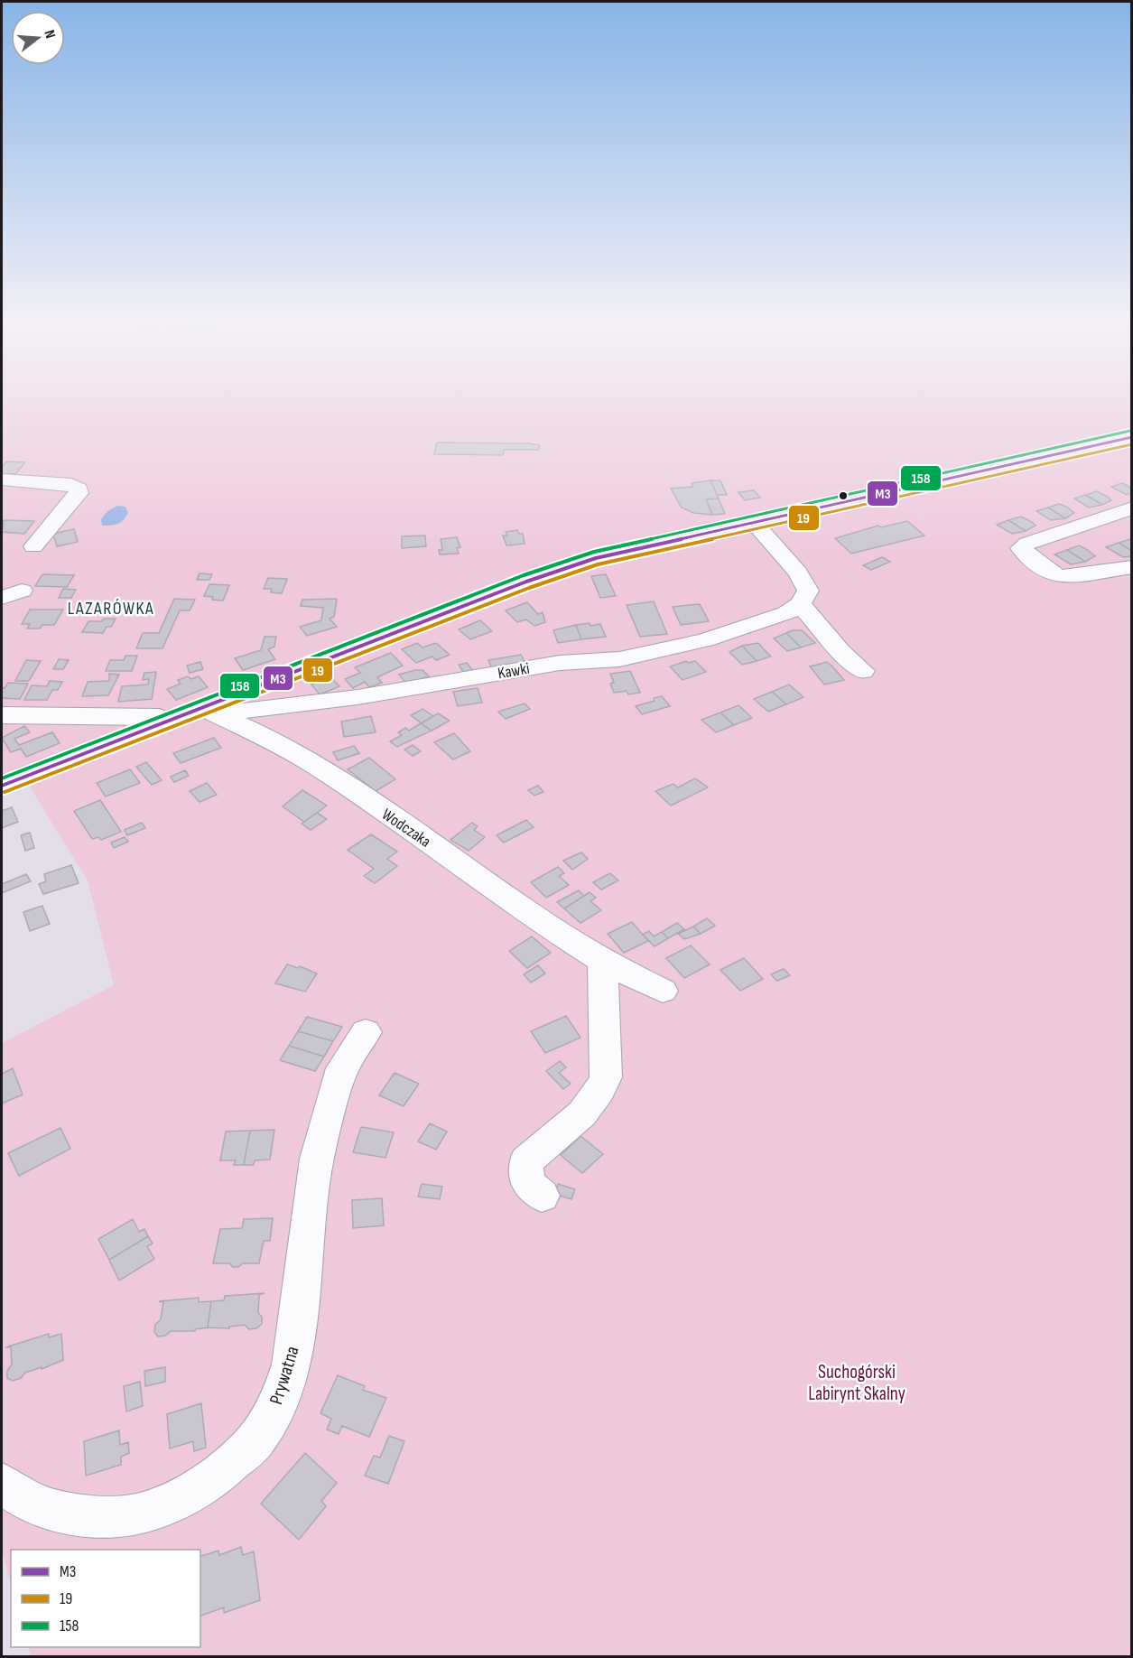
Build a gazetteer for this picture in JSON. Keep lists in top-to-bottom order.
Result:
{
  "streets": {
    "street": ["Kawki", "Wodczaka", "Prywatna"]
  },
  "crossings": [
    ["Kawki", "Wodczaka"]
  ],
  "districts": ["LAZARÓWKA"],
  "parks": ["Suchogórski Labirynt Skalny"],
  "lines": ["transit line 158", "transit line M3", "transit line 19"],
  "legend": ["M3", "19", "158"],
  "north": "right"
}
